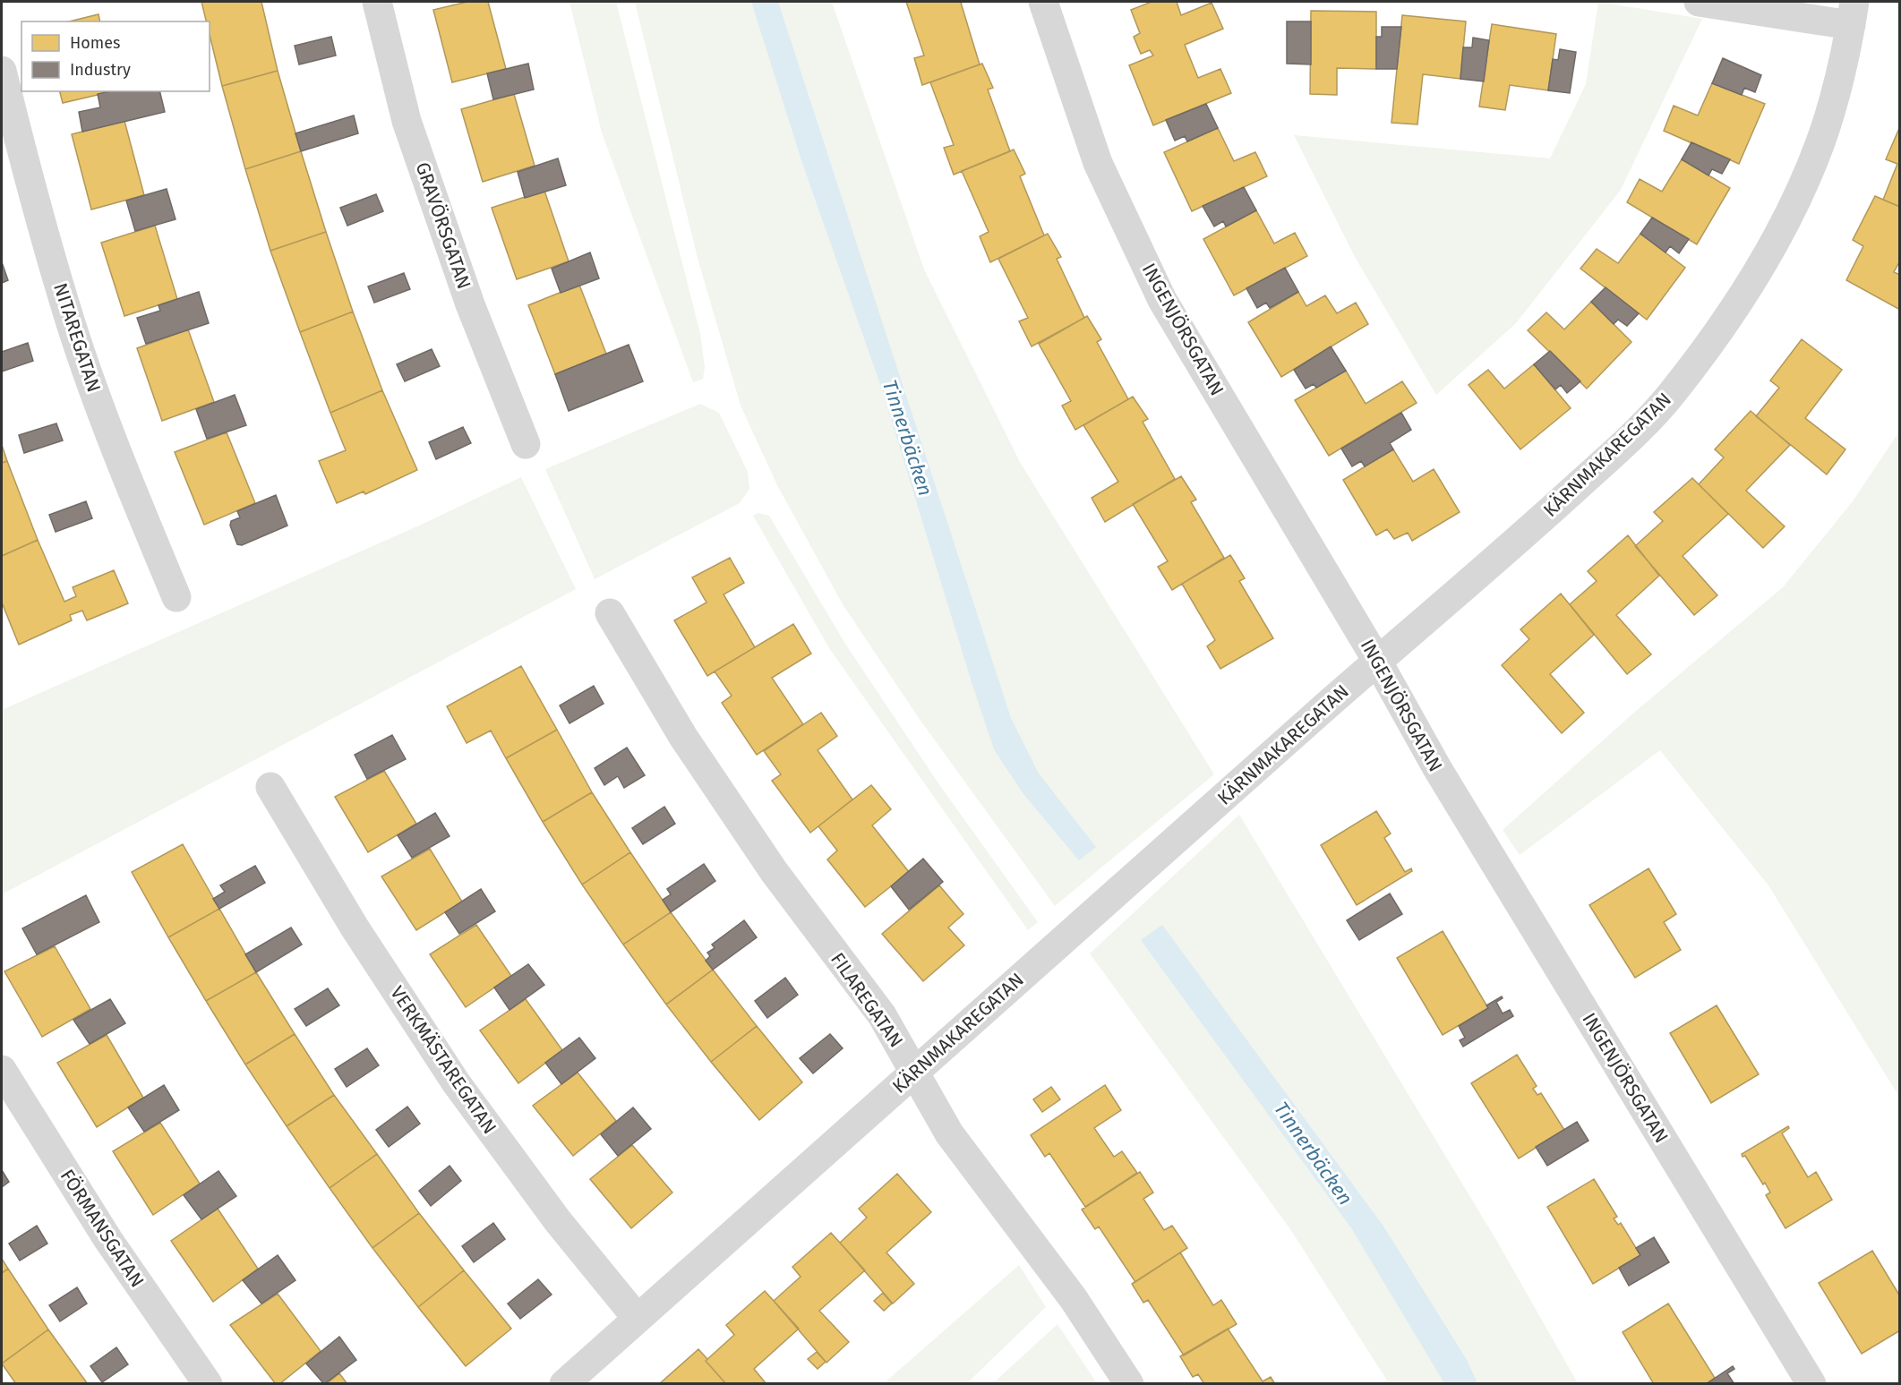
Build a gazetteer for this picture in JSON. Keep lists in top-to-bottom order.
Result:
{
  "streets": {
    "street": [
      "GRAVÖRSGATAN",
      "INGENJÖRSGATAN",
      "NITAREGATAN",
      "KÄRNMAKAREGATAN",
      "FILAREGATAN",
      "VERKMÄSTAREGATAN",
      "FÖRMANSGATAN"
    ]
  },
  "crossings": [
    ["INGENJÖRSGATAN", "KÄRNMAKAREGATAN"],
    ["KÄRNMAKAREGATAN", "FILAREGATAN"],
    ["KÄRNMAKAREGATAN", "VERKMÄSTAREGATAN"]
  ],
  "water": ["Tinnerbäcken"],
  "legend": ["Homes", "Industry"]
}
